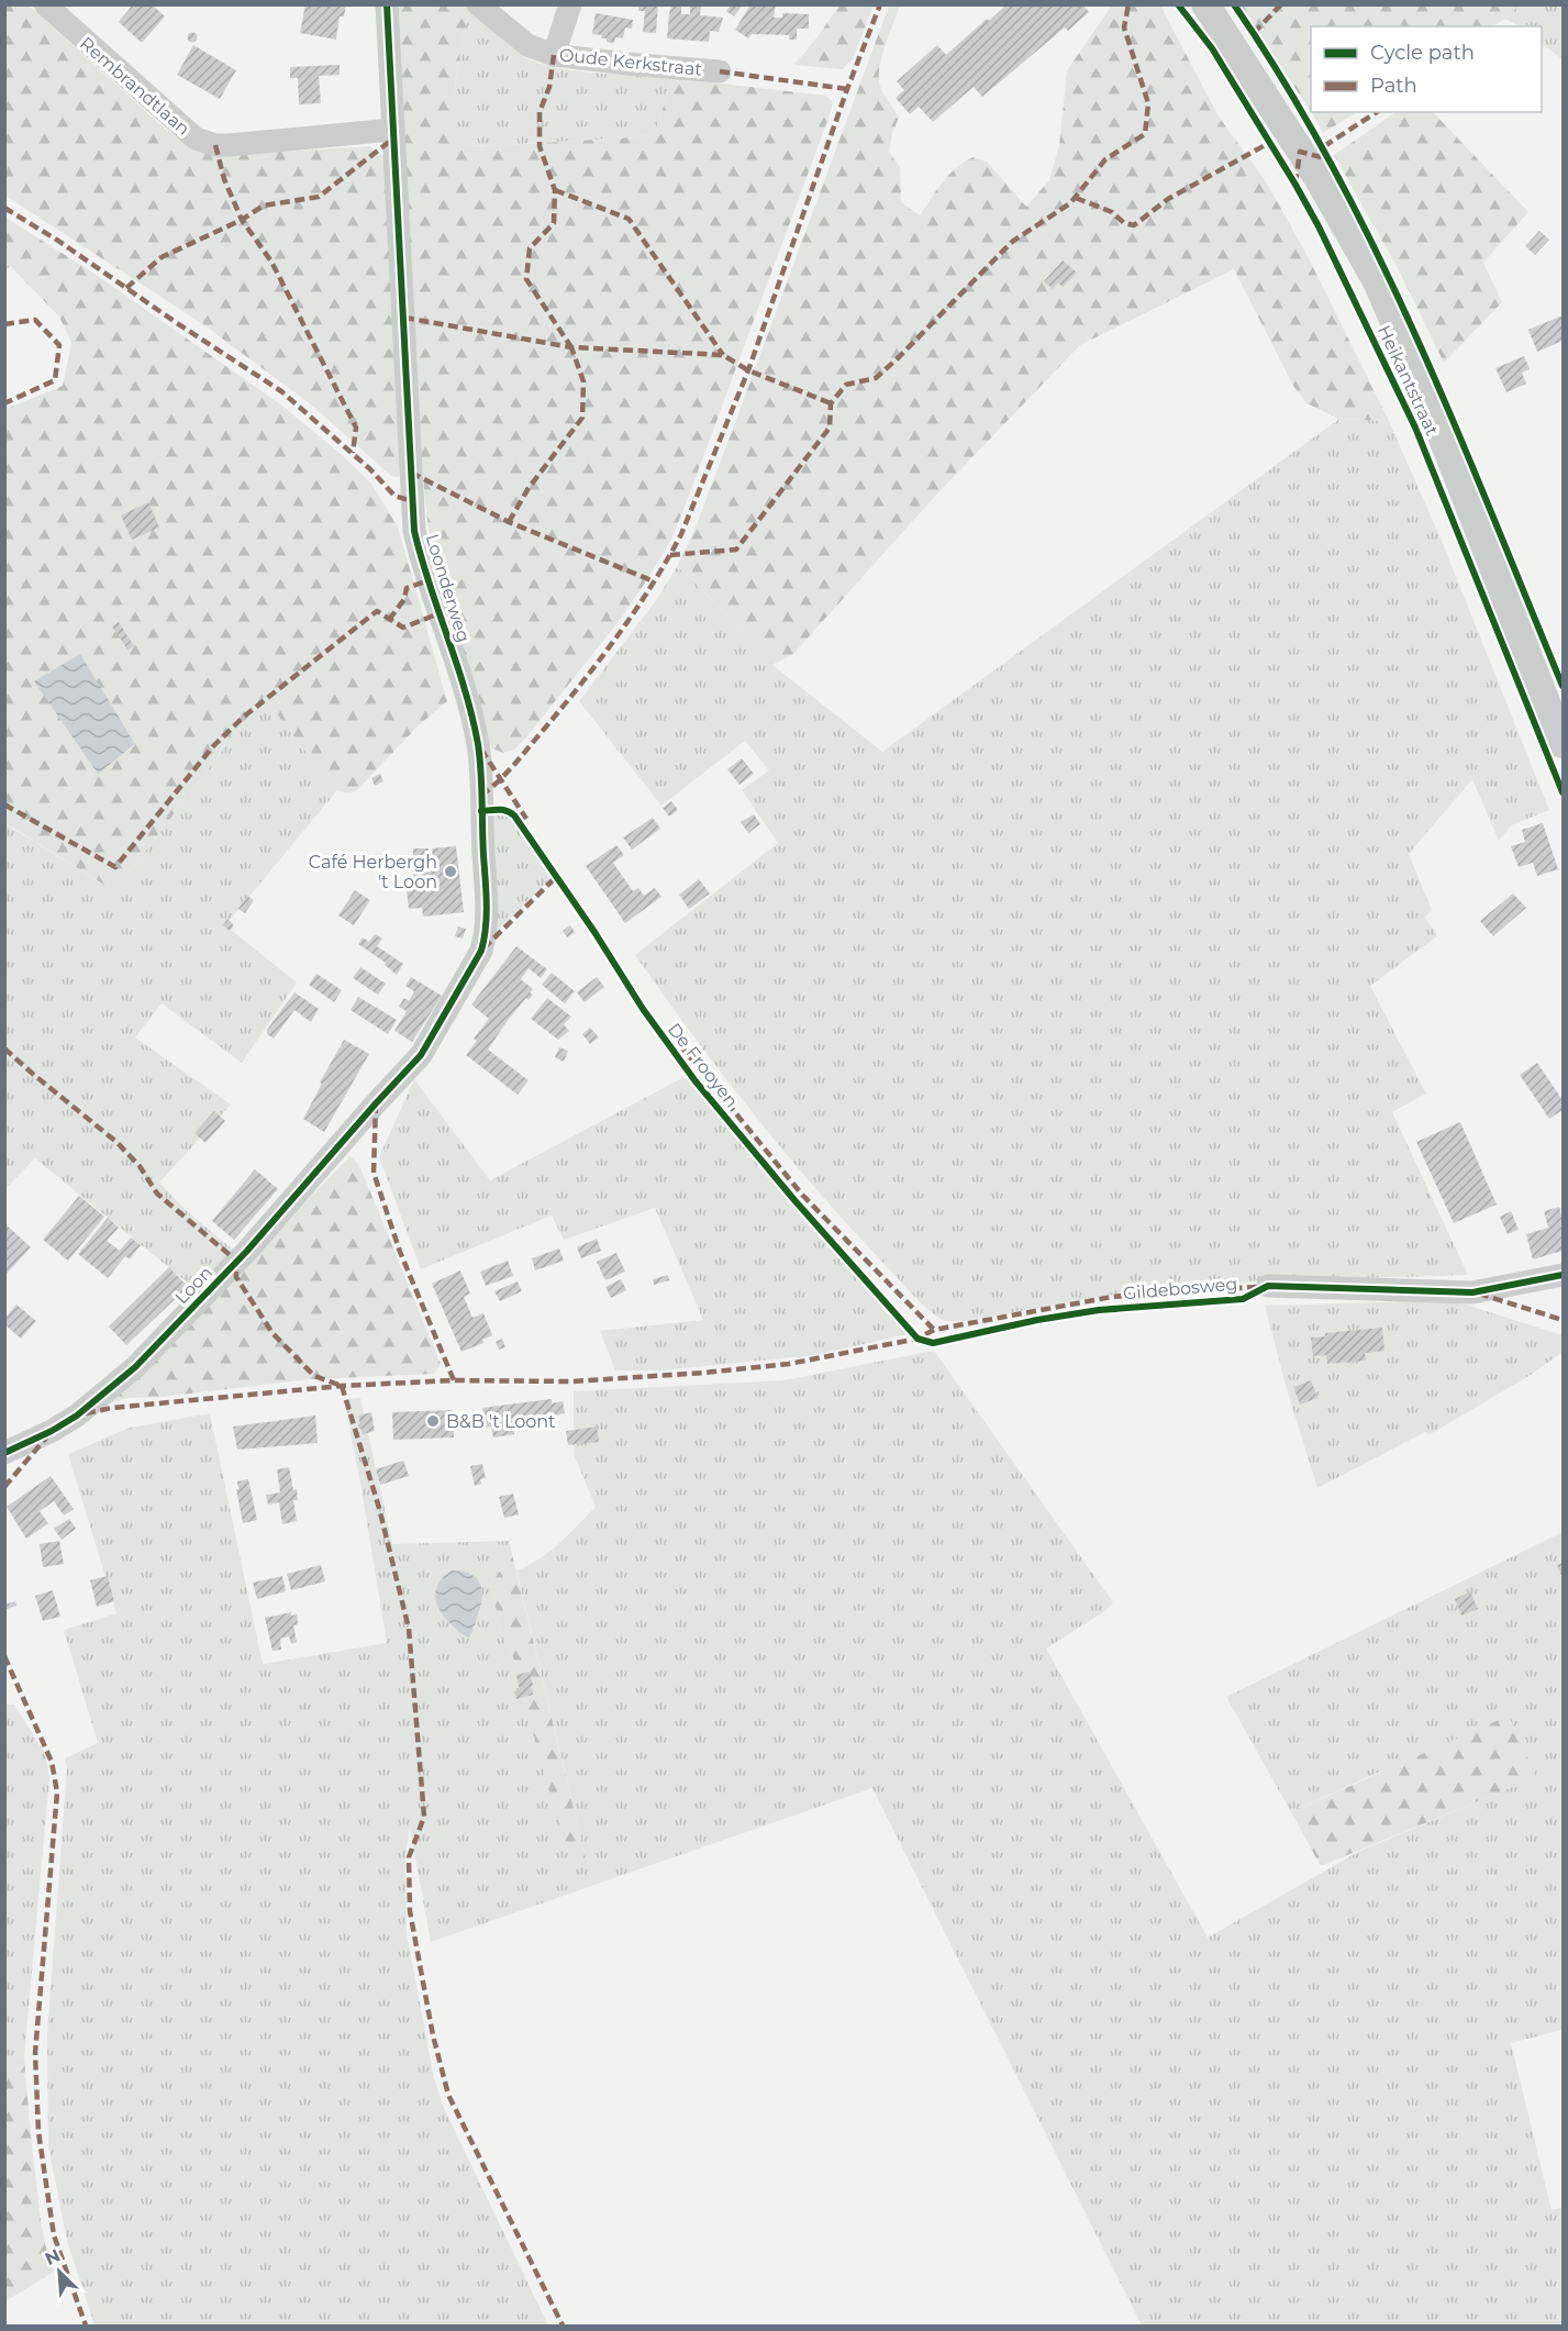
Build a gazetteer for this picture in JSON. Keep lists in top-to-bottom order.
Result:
{
  "streets": {
    "street": [
      "Oude Kerkstraat",
      "Rembrandtlaan",
      "Heikantstraat",
      "Loonderweg",
      "Loon"
    ],
    "cycle path": ["De Frooyen"]
  },
  "crossings": [
    ["Rembrandtlaan", "Loonderweg"],
    ["Loonderweg", "Loon"]
  ],
  "places": ["Café Herbergh 't Loon", "B&B 't Loont"],
  "legend": ["Cycle path", "Path"],
  "north": "top left"
}
